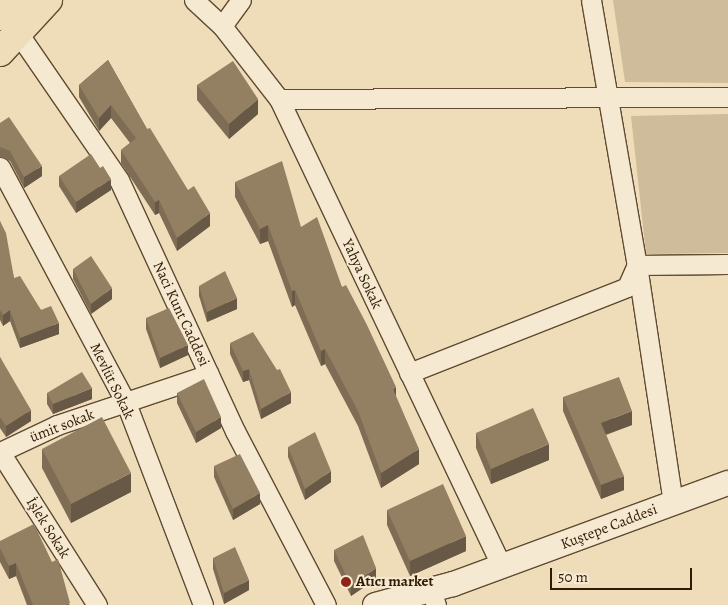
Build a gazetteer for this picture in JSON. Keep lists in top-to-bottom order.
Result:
{
  "streets": {
    "street": [
      "Yahya Sokak",
      "Naci Kunt Caddesi",
      "Mevlüt Sokak",
      "ümit sokak",
      "Kuştepe Caddesi",
      "İşlek Sokak"
    ]
  },
  "crossings": [
    ["Yahya Sokak", "Kuştepe Caddesi"],
    ["Naci Kunt Caddesi", "ümit sokak"],
    ["Mevlüt Sokak", "ümit sokak"],
    ["ümit sokak", "İşlek Sokak"]
  ],
  "places": ["Atıcı market"],
  "scale_bar": "50 m"
}
